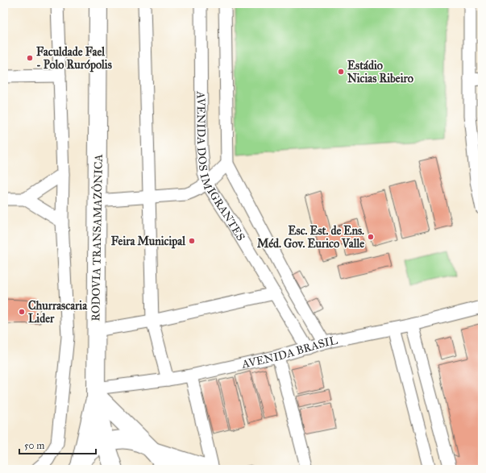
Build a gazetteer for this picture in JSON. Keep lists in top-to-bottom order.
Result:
{
  "streets": {
    "highway": ["RODOVIA TRANSAMAZÔNICA"],
    "street": ["AVENIDA DOS IMIGRANTES", "AVENIDA BRASIL"]
  },
  "crossings": [
    ["AVENIDA DOS IMIGRANTES", "AVENIDA BRASIL"],
    ["RODOVIA TRANSAMAZÔNICA", "AVENIDA BRASIL"]
  ],
  "places": [
    "Faculdade Fael - Polo Rurópolis",
    "Estádio Nicias Ribeiro",
    "Esc. Est. de Ens. Méd. Gov. Eurico Valle",
    "Feira Municipal",
    "Churrascaria Lider"
  ],
  "scale_bar": "50 m"
}
